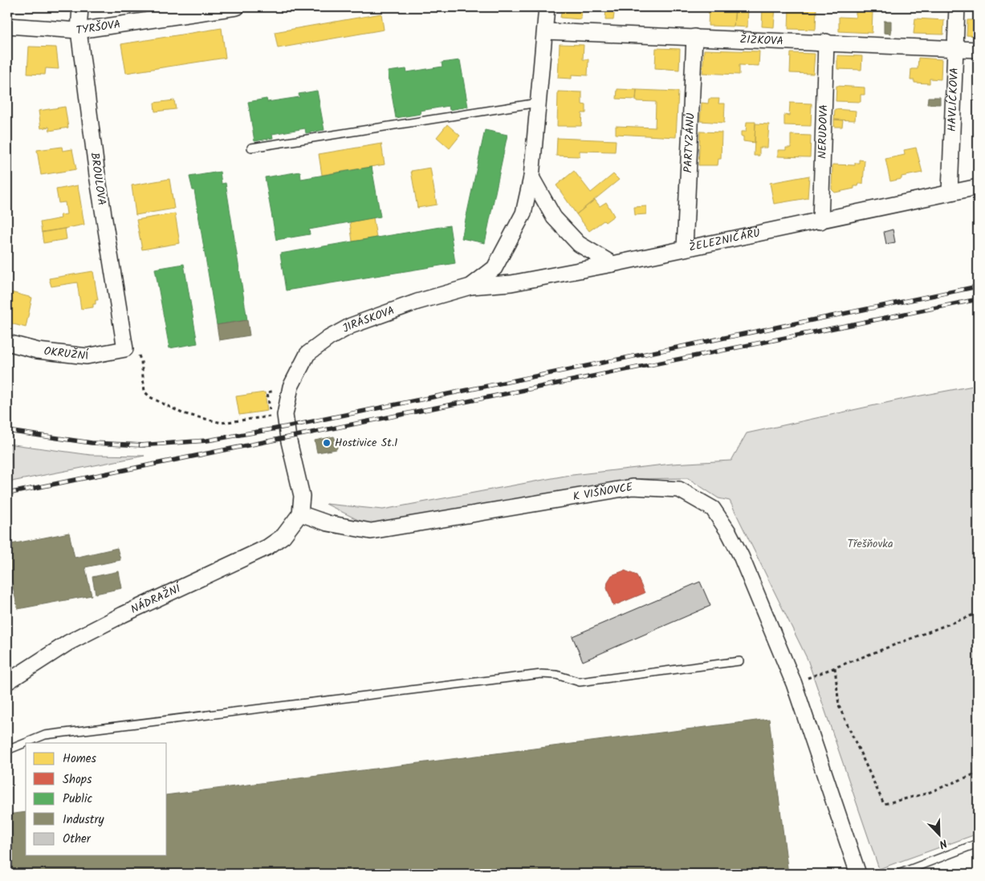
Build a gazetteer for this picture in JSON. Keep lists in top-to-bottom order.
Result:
{
  "streets": {
    "street": [
      "TYRŠOVA",
      "ŽIŽKOVA",
      "HAVLÍČKOVA",
      "NERUDOVA",
      "PARTYZÁNŮ",
      "BROULOVA",
      "ŽELEZNIČÁŘŮ",
      "JIRÁSKOVA",
      "OKRUŽNÍ",
      "K VIŠŇOVCE",
      "NÁDRAŽNÍ"
    ]
  },
  "crossings": [
    ["TYRŠOVA", "BROULOVA"],
    ["ŽIŽKOVA", "HAVLÍČKOVA"],
    ["ŽIŽKOVA", "NERUDOVA"],
    ["ŽIŽKOVA", "PARTYZÁNŮ"],
    ["ŽIŽKOVA", "JIRÁSKOVA"],
    ["HAVLÍČKOVA", "ŽELEZNIČÁŘŮ"],
    ["NERUDOVA", "ŽELEZNIČÁŘŮ"],
    ["PARTYZÁNŮ", "ŽELEZNIČÁŘŮ"],
    ["BROULOVA", "OKRUŽNÍ"],
    ["ŽELEZNIČÁŘŮ", "JIRÁSKOVA"],
    ["JIRÁSKOVA", "K VIŠŇOVCE"],
    ["JIRÁSKOVA", "NÁDRAŽNÍ"],
    ["K VIŠŇOVCE", "NÁDRAŽNÍ"]
  ],
  "parks": ["Třešňovka"],
  "places": ["Hostivice St.1"],
  "legend": [
    "Homes",
    "Shops",
    "Public",
    "Industry",
    "Other"
  ],
  "north": "bottom right"
}
